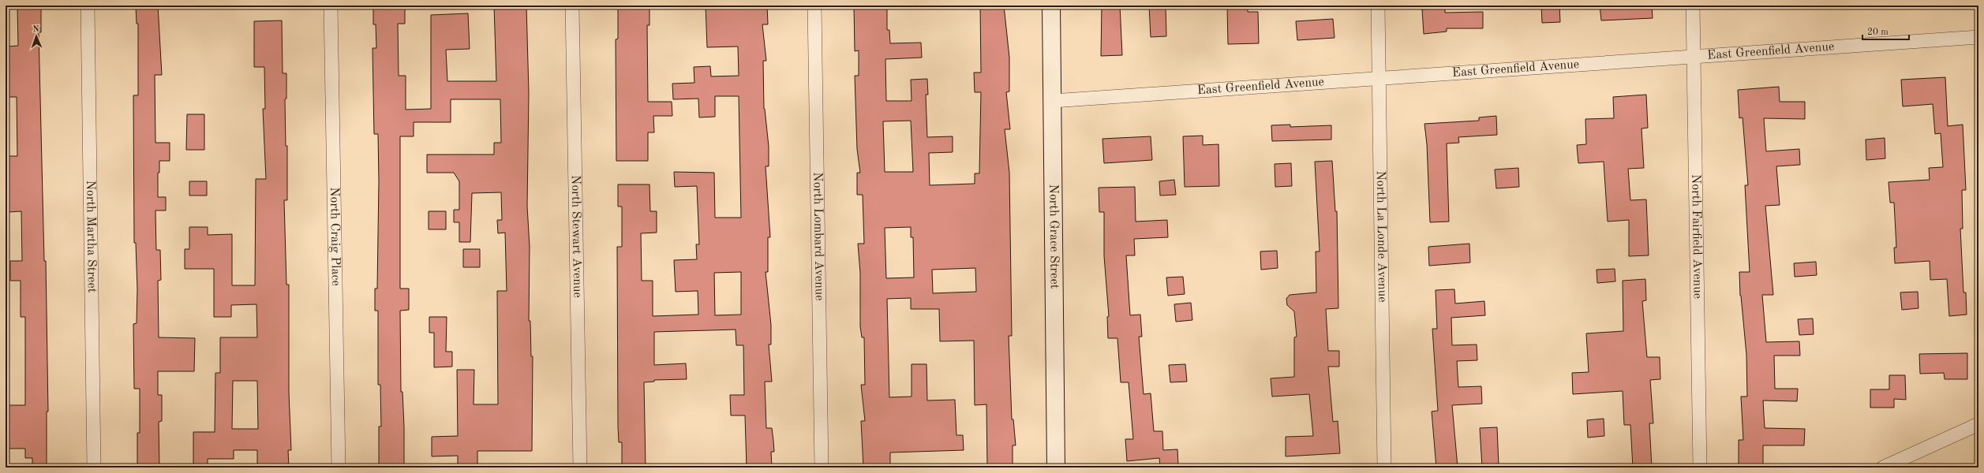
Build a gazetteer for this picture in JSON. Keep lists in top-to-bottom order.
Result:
{
  "streets": {
    "street": [
      "East Greenfield Avenue",
      "North Martha Street",
      "North Craig Place",
      "North Stewart Avenue",
      "North Lombard Avenue",
      "North Grace Street",
      "North La Londe Avenue",
      "North Fairfield Avenue"
    ]
  },
  "crossings": [
    ["East Greenfield Avenue", "North Grace Street"],
    ["East Greenfield Avenue", "North La Londe Avenue"],
    ["East Greenfield Avenue", "North Fairfield Avenue"]
  ],
  "scale_bar": "20 m",
  "north": "top"
}
